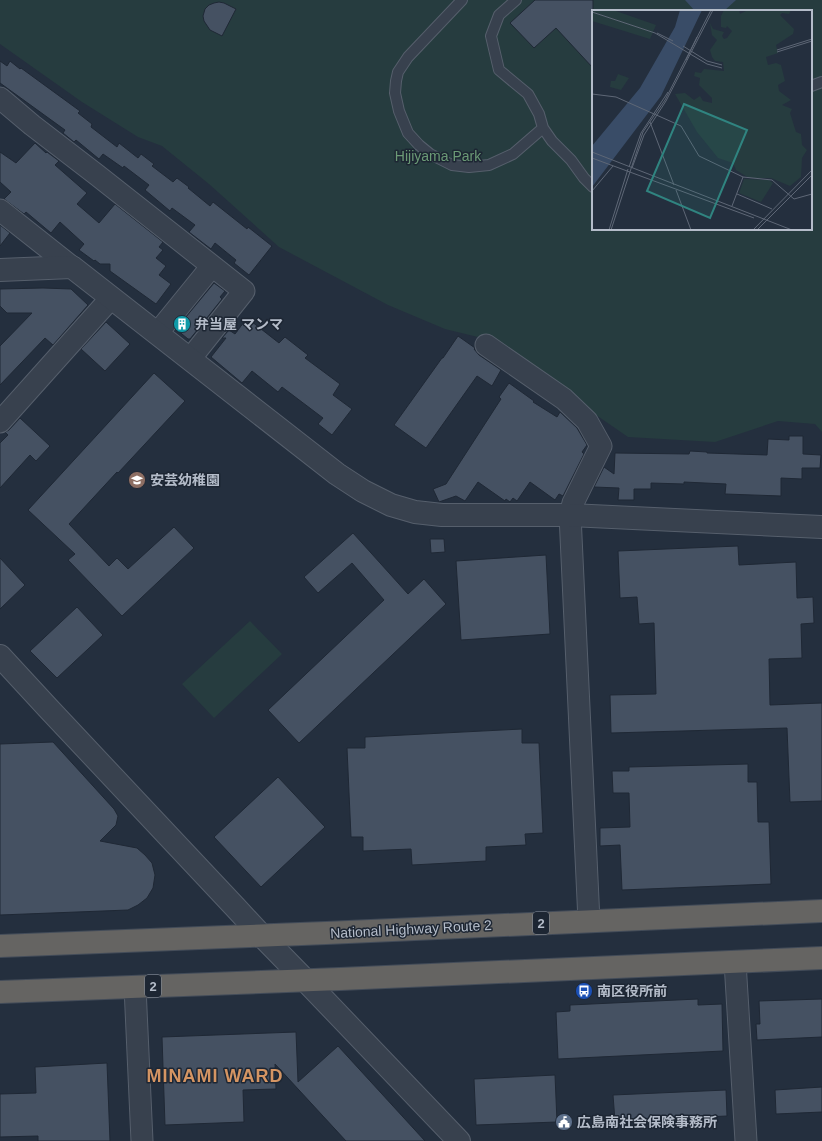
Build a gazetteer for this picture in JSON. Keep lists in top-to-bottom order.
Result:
{
  "streets": {
    "highway": ["2", "National Highway Route 2"]
  },
  "districts": ["MINAMI WARD"],
  "parks": ["Hijiyama Park"],
  "places": {
    "building": ["弁当屋 マンマ"],
    "school or university": ["安芸幼稚園"],
    "bus stop": ["南区役所前"],
    "public building": ["広島南社会保険事務所"]
  }
}
